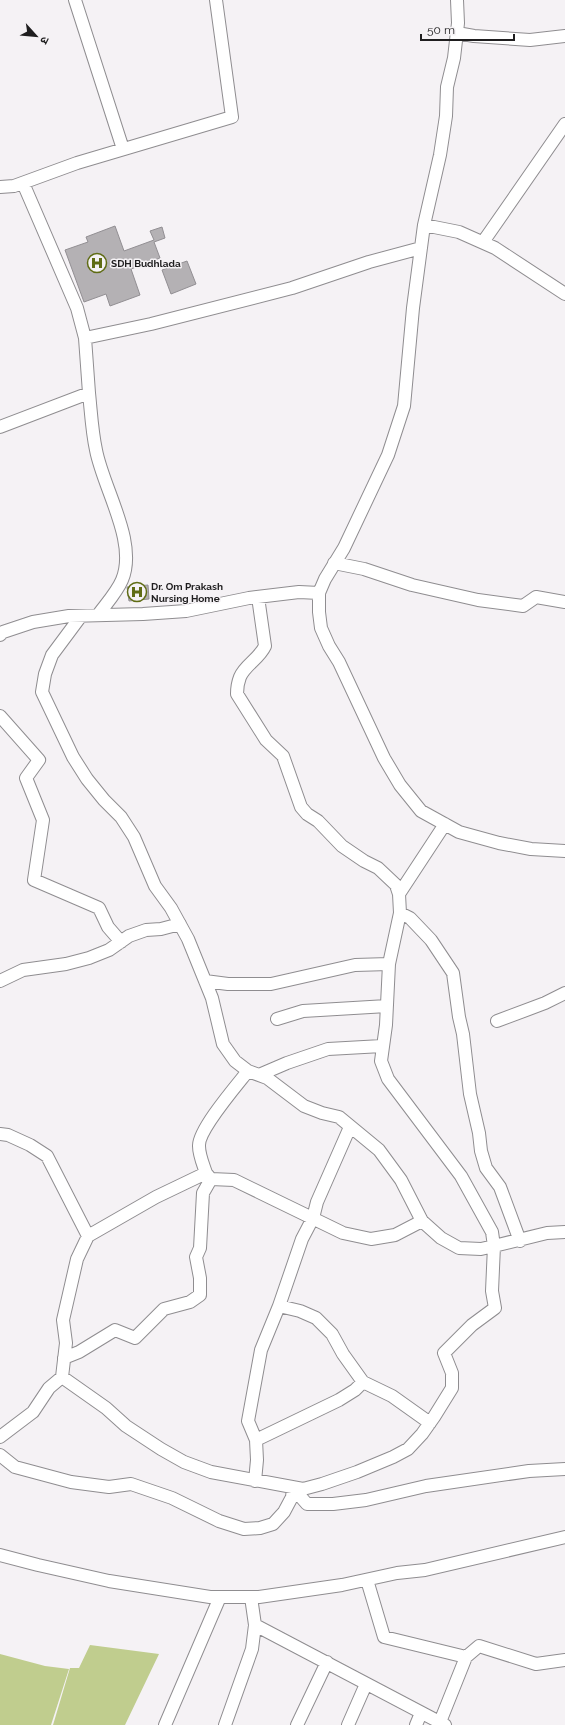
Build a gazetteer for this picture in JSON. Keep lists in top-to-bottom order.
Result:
{
  "places": {
    "hospital": ["SDH Budhlada", "Dr. Om Prakash Nursing Home"]
  },
  "scale_bar": "50 m",
  "north": "bottom right"
}
